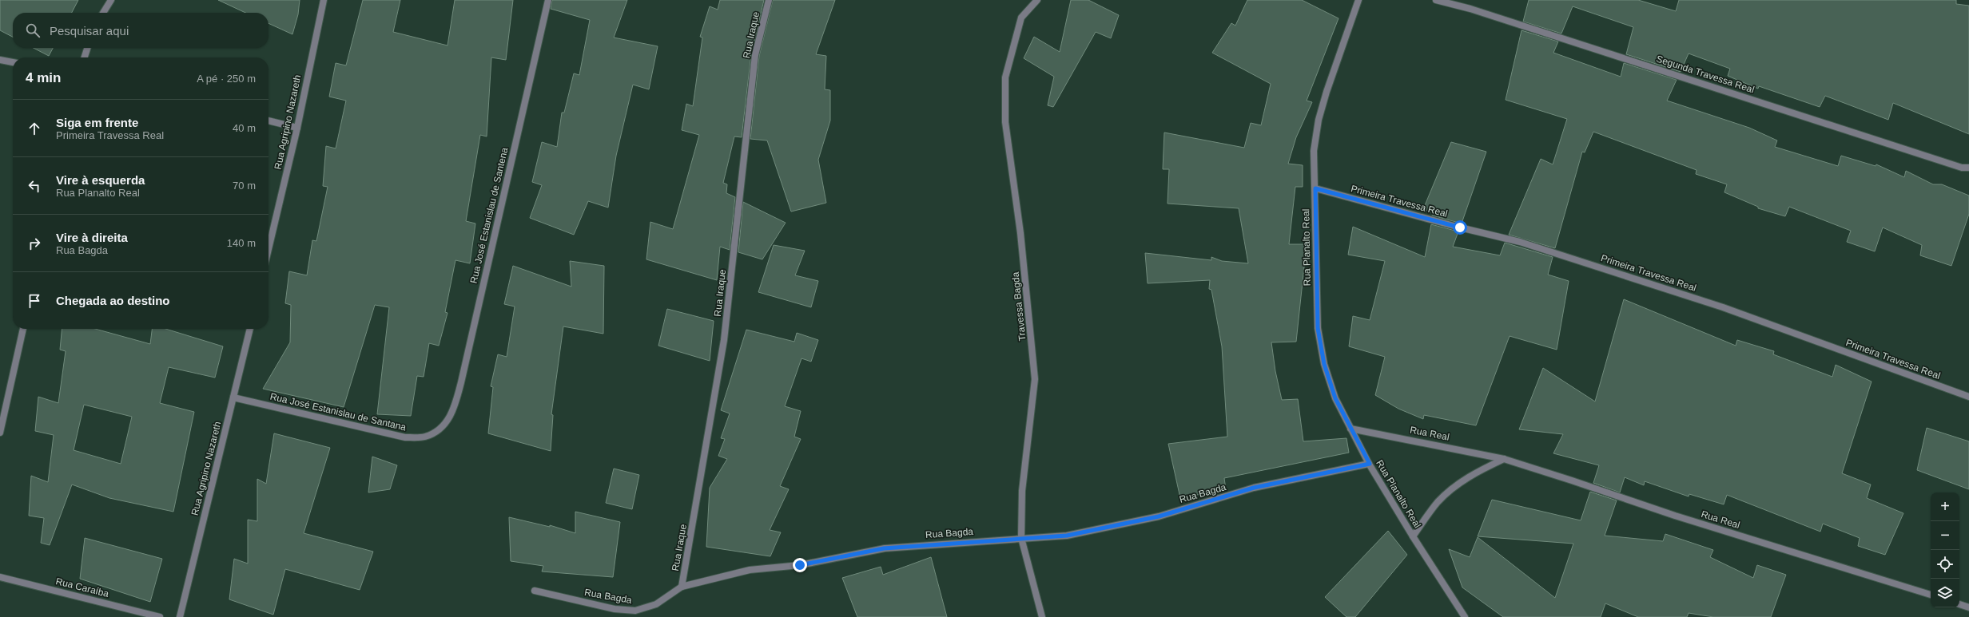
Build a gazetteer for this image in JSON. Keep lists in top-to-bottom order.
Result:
{
  "streets": {
    "street": [
      "Rua Iraque",
      "Segunda Travessa Real",
      "Rua Agripino Nazareth",
      "Primeira Travessa Real",
      "Rua José Estanislau de Santena",
      "Rua Planalto Real",
      "Travessa Bagda",
      "Rua José Estanislau de Santana",
      "Rua Real",
      "Rua Bagda",
      "Rua Caraíba"
    ]
  },
  "crossings": [
    ["Rua Iraque", "Rua Bagda"],
    ["Rua Agripino Nazareth", "Rua José Estanislau de Santana"],
    ["Primeira Travessa Real", "Rua Planalto Real"],
    ["Rua José Estanislau de Santena", "Rua José Estanislau de Santana"],
    ["Rua Planalto Real", "Rua Real"],
    ["Rua Planalto Real", "Rua Bagda"],
    ["Travessa Bagda", "Rua Bagda"]
  ],
  "page": {
    "search": "Pesquisar aqui",
    "heading": ["4 min", "A pé · 250 m"],
    "list": [
      ["Siga em frente", "Primeira Travessa Real", "40 m"],
      ["Vire à esquerda", "Rua Planalto Real", "70 m"],
      ["Vire à direita", "Rua Bagda", "140 m"],
      "Chegada ao destino"
    ],
    "map_buttons": ["+", "−"]
  }
}
